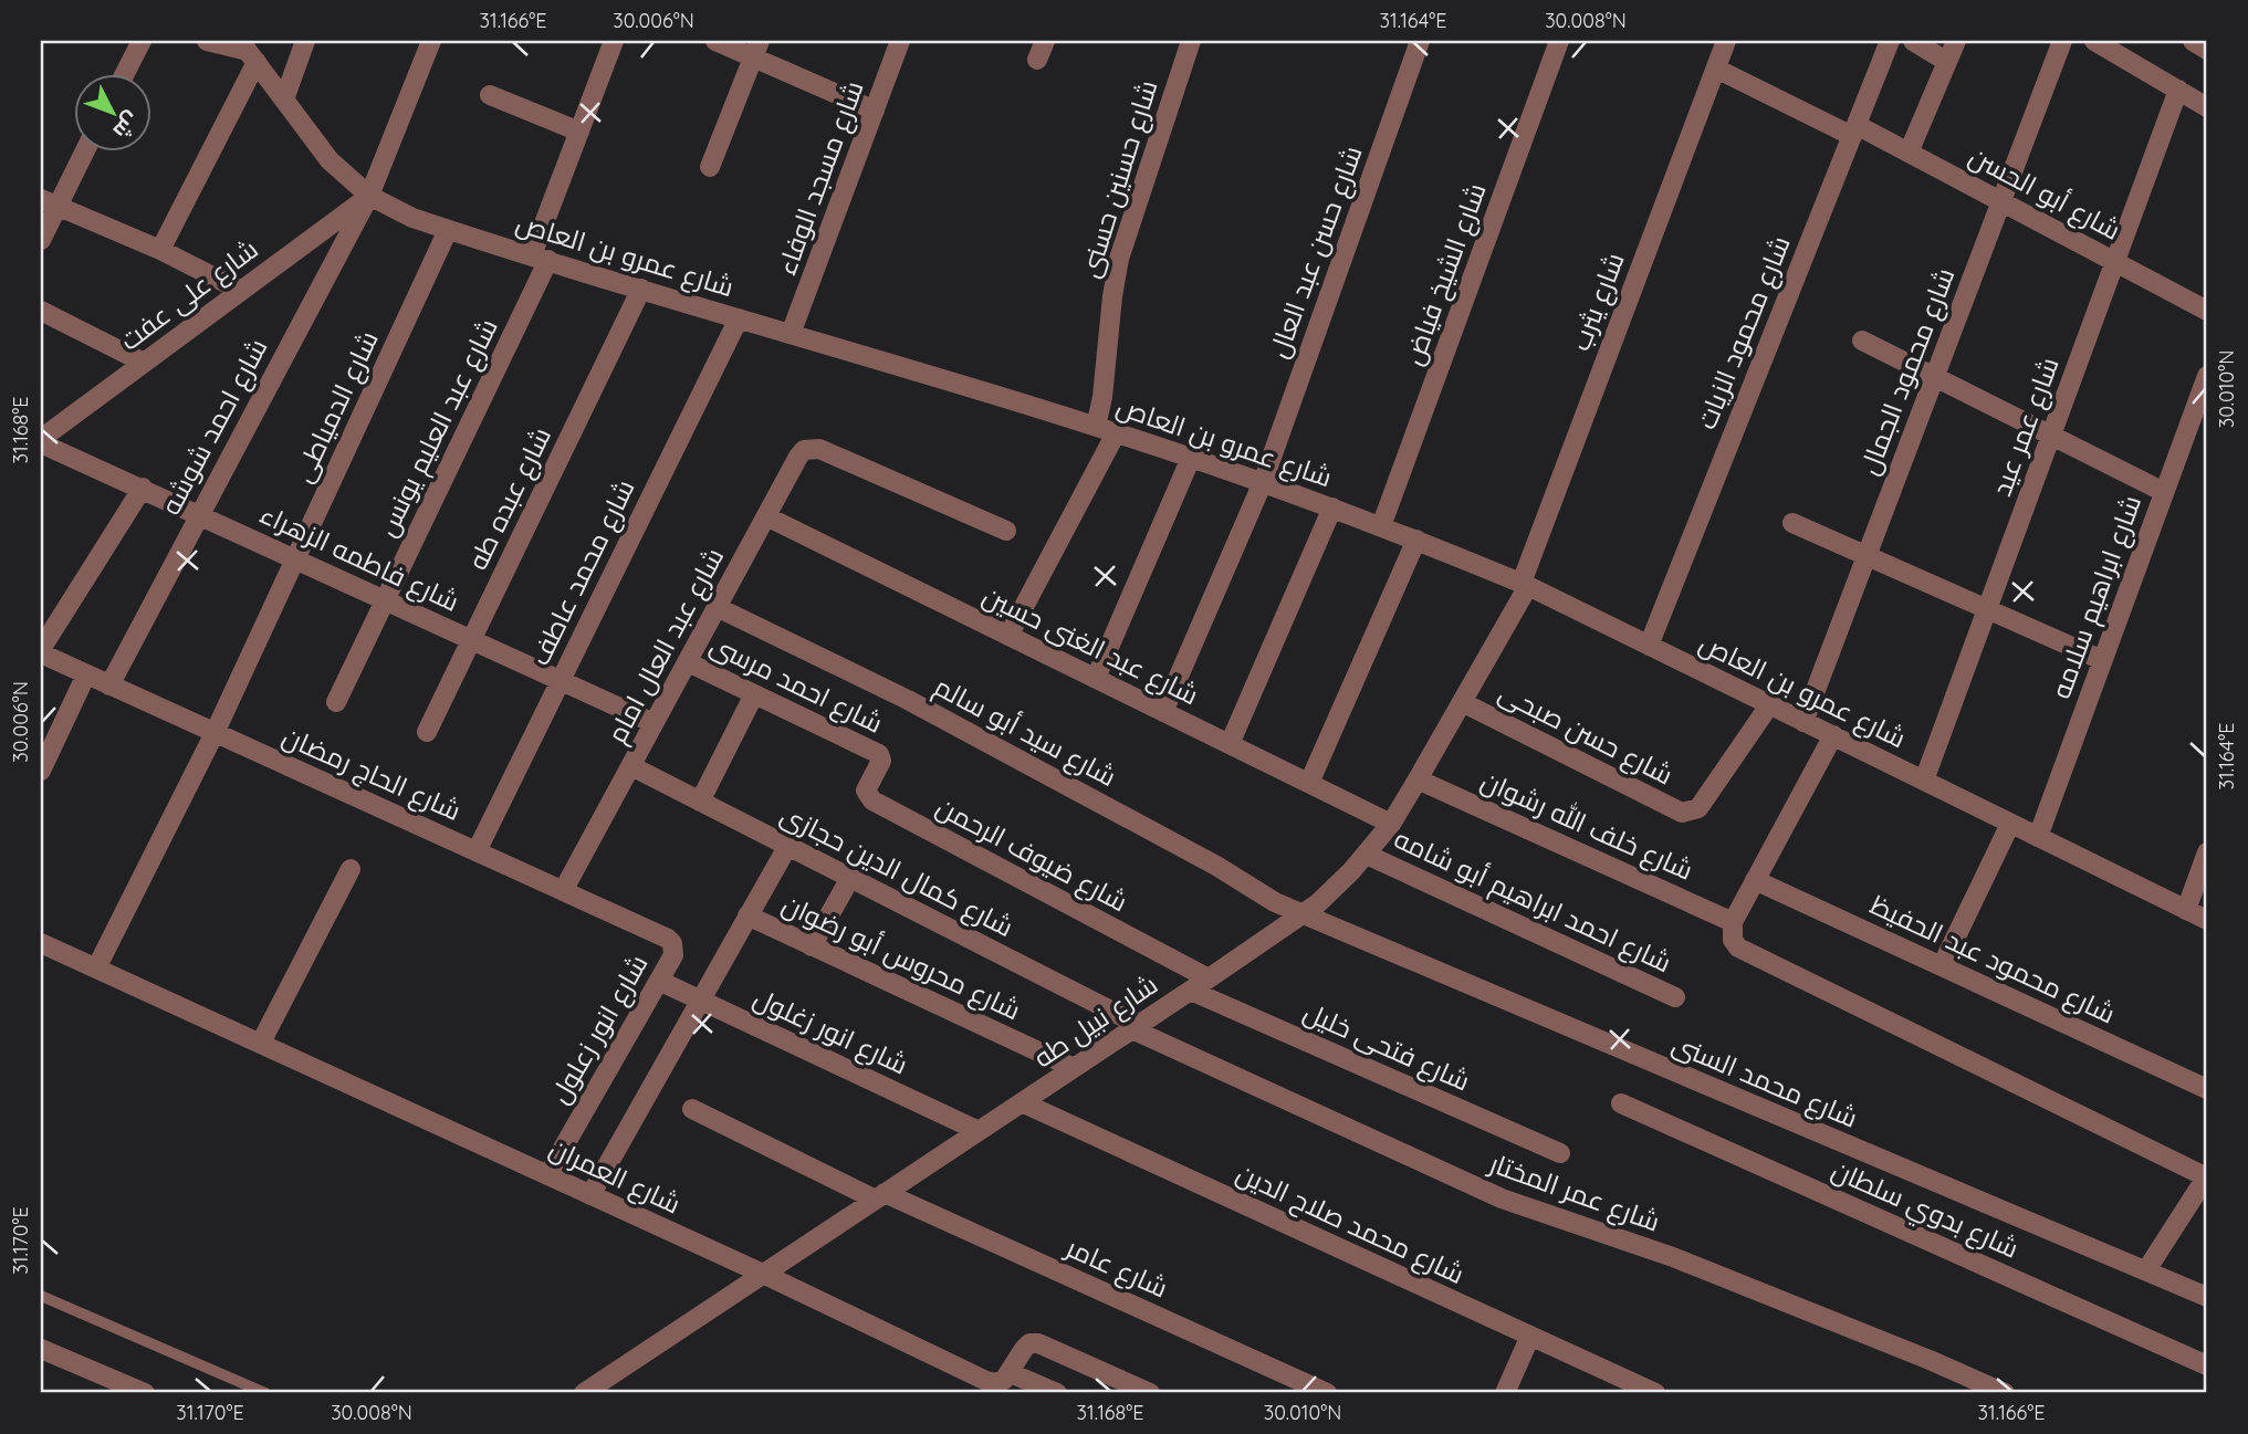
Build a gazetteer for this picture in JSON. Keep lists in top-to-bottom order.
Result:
{
  "streets": {
    "street": [
      "شارع مسجد الوفاء",
      "شارع حسنين حسنى",
      "شارع أبو الحسن",
      "شارع حسن عبد العال",
      "شارع عمرو بن العاص",
      "شارع الشيخ فياض",
      "شارع على عفت",
      "شارع يثرب",
      "شارع محمود الزيات",
      "شارع محمود الجمال",
      "شارع الدمياطى",
      "شارع احمد شوشه",
      "شارع عمر عيد",
      "شارع عبد العليم يونس",
      "شارع عبده طه",
      "شارع فاطمه الزهراء",
      "شارع محمد عاطف",
      "شارع ابراهيم سلامه",
      "شارع عبد العال امام",
      "شارع عبد الغنى حسين",
      "شارع احمد مرسى",
      "شارع سيد أبو سالم",
      "شارع حسن صبحى",
      "شارع الحاج رمضان",
      "شارع خلف الله رشوان",
      "شارع ضيوف الرحمن",
      "شارع كمال الدين حجازى",
      "شارع احمد ابراهيم أبو شامه",
      "شارع محروس أبو رضوان",
      "شارع محمود عبد الحفيظ",
      "شارع نبيل طه",
      "شارع انور زعلول",
      "شارع انور زغلول",
      "شارع فتحى خليل",
      "شارع محمد السنى",
      "شارع العمران",
      "شارع عمر المختار",
      "شارع بدوي سلطان",
      "شارع محمد صلاح الدين",
      "شارع عامر"
    ]
  },
  "crossings": [
    ["شارع مسجد الوفاء", "شارع عمرو بن العاص"],
    ["شارع حسنين حسنى", "شارع عمرو بن العاص"],
    ["شارع أبو الحسن", "شارع يثرب"],
    ["شارع أبو الحسن", "شارع محمود الزيات"],
    ["شارع أبو الحسن", "شارع محمود الجمال"],
    ["شارع أبو الحسن", "شارع عمر عيد"],
    ["شارع حسن عبد العال", "شارع عمرو بن العاص"],
    ["شارع حسن عبد العال", "شارع عبد الغنى حسين"],
    ["شارع عمرو بن العاص", "شارع الشيخ فياض"],
    ["شارع عمرو بن العاص", "شارع على عفت"],
    ["شارع عمرو بن العاص", "شارع يثرب"],
    ["شارع عمرو بن العاص", "شارع محمود الزيات"],
    ["شارع عمرو بن العاص", "شارع محمود الجمال"],
    ["شارع عمرو بن العاص", "شارع الدمياطى"],
    ["شارع عمرو بن العاص", "شارع احمد شوشه"],
    ["شارع عمرو بن العاص", "شارع عمر عيد"],
    ["شارع عمرو بن العاص", "شارع عبد العليم يونس"],
    ["شارع عمرو بن العاص", "شارع عبده طه"],
    ["شارع عمرو بن العاص", "شارع محمد عاطف"],
    ["شارع عمرو بن العاص", "شارع ابراهيم سلامه"],
    ["شارع عمرو بن العاص", "شارع حسن صبحى"],
    ["شارع عمرو بن العاص", "شارع نبيل طه"],
    ["شارع على عفت", "شارع احمد شوشه"],
    ["شارع على عفت", "شارع فاطمه الزهراء"],
    ["شارع يثرب", "شارع نبيل طه"],
    ["شارع الدمياطى", "شارع فاطمه الزهراء"],
    ["شارع الدمياطى", "شارع الحاج رمضان"],
    ["شارع الدمياطى", "شارع العمران"],
    ["شارع احمد شوشه", "شارع فاطمه الزهراء"],
    ["شارع احمد شوشه", "شارع الحاج رمضان"],
    ["شارع عبد العليم يونس", "شارع فاطمه الزهراء"],
    ["شارع عبده طه", "شارع فاطمه الزهراء"],
    ["شارع فاطمه الزهراء", "شارع محمد عاطف"],
    ["شارع فاطمه الزهراء", "شارع عبد العال امام"],
    ["شارع محمد عاطف", "شارع الحاج رمضان"],
    ["شارع عبد العال امام", "شارع عبد الغنى حسين"],
    ["شارع عبد العال امام", "شارع احمد مرسى"],
    ["شارع عبد العال امام", "شارع سيد أبو سالم"],
    ["شارع عبد العال امام", "شارع الحاج رمضان"],
    ["شارع عبد العال امام", "شارع كمال الدين حجازى"],
    ["شارع عبد الغنى حسين", "شارع نبيل طه"],
    ["شارع احمد مرسى", "شارع ضيوف الرحمن"],
    ["شارع سيد أبو سالم", "شارع نبيل طه"],
    ["شارع سيد أبو سالم", "شارع محمد السنى"],
    ["شارع حسن صبحى", "شارع نبيل طه"],
    ["شارع الحاج رمضان", "شارع انور زعلول"],
    ["شارع خلف الله رشوان", "شارع نبيل طه"],
    ["شارع ضيوف الرحمن", "شارع نبيل طه"],
    ["شارع كمال الدين حجازى", "شارع نبيل طه"],
    ["شارع كمال الدين حجازى", "شارع عمر المختار"],
    ["شارع احمد ابراهيم أبو شامه", "شارع نبيل طه"],
    ["شارع محروس أبو رضوان", "شارع نبيل طه"],
    ["شارع نبيل طه", "شارع انور زغلول"],
    ["شارع نبيل طه", "شارع فتحى خليل"],
    ["شارع نبيل طه", "شارع محمد السنى"],
    ["شارع نبيل طه", "شارع العمران"],
    ["شارع نبيل طه", "شارع عمر المختار"],
    ["شارع نبيل طه", "شارع محمد صلاح الدين"],
    ["شارع نبيل طه", "شارع عامر"],
    ["شارع انور زعلول", "شارع انور زغلول"],
    ["شارع انور زعلول", "شارع العمران"]
  ],
  "north": "bottom right",
  "coordinates": [
    "31.166°E",
    "30.006°N",
    "31.164°E",
    "30.008°N",
    "30.010°N",
    "31.168°E",
    "31.170°E"
  ]
}
